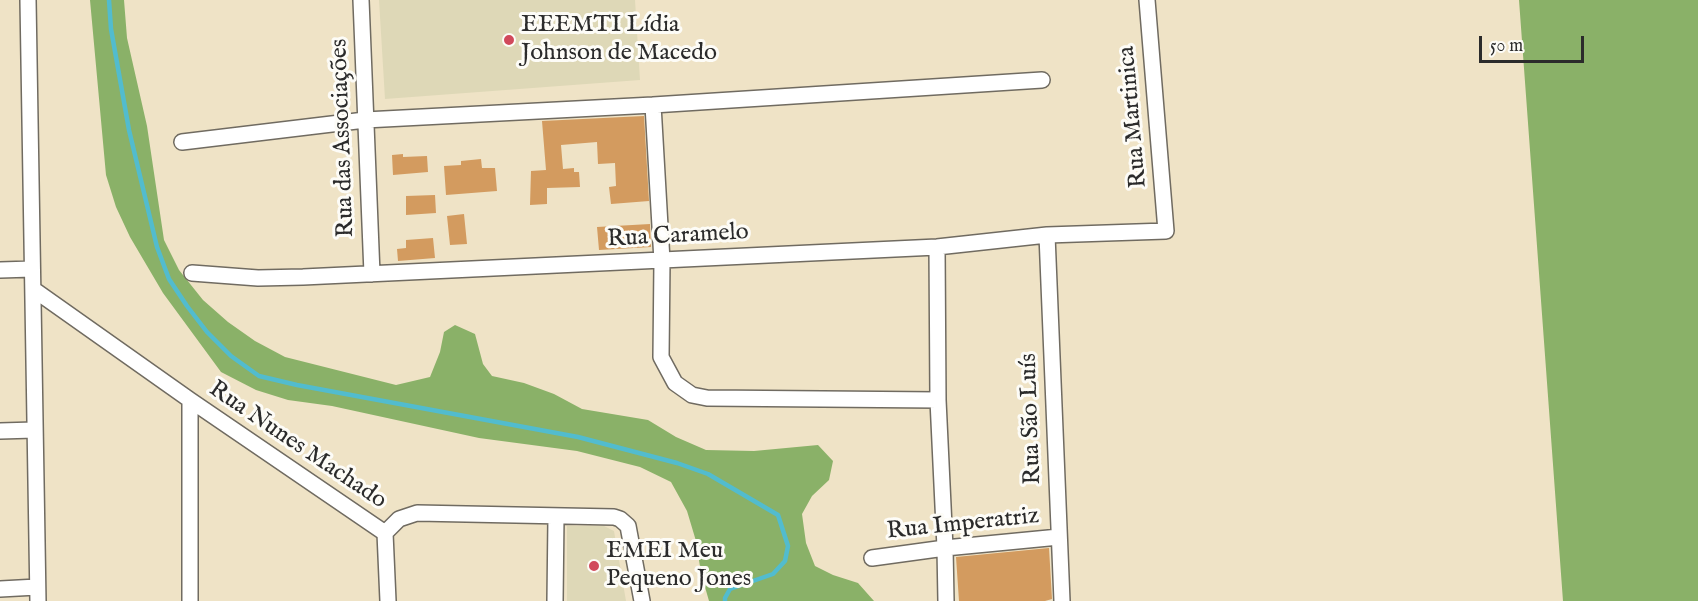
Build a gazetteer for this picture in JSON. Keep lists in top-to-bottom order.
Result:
{
  "streets": {
    "street": [
      "Rua Martinica",
      "Rua das Associações",
      "Rua Caramelo",
      "Rua São Luís",
      "Rua Nunes Machado",
      "Rua Imperatriz"
    ]
  },
  "crossings": [
    ["Rua Martinica", "Rua Caramelo"],
    ["Rua das Associações", "Rua Caramelo"],
    ["Rua Caramelo", "Rua São Luís"],
    ["Rua São Luís", "Rua Imperatriz"]
  ],
  "places": ["EEEMTI Lídia Johnson de Macedo", "EMEI Meu Pequeno Jones"],
  "scale_bar": "50 m"
}
